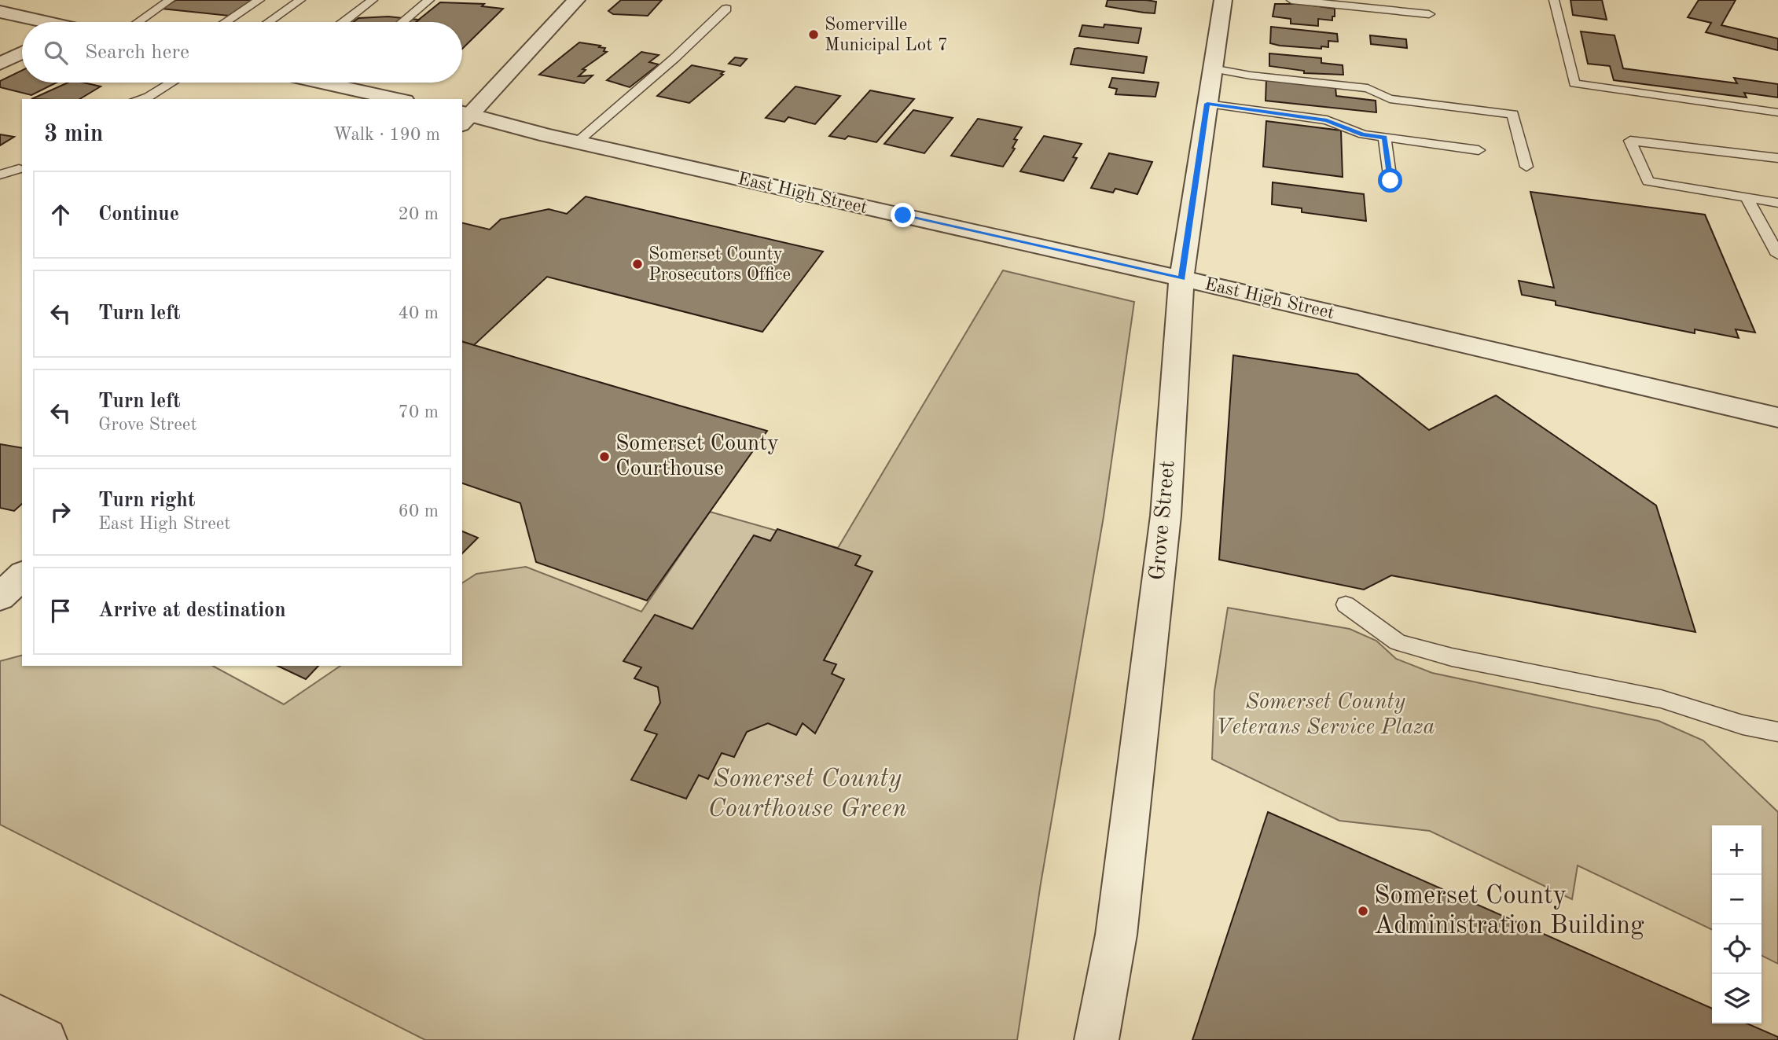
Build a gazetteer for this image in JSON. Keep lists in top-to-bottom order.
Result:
{
  "streets": {
    "street": ["East High Street", "Grove Street"]
  },
  "crossings": [
    ["East High Street", "Grove Street"]
  ],
  "parks": ["Somerset County Veterans Service Plaza", "Somerset County Courthouse Green"],
  "places": [
    "Somerville Municipal Lot 7",
    "Somerset County Prosecutors Office",
    "Somerset County Courthouse",
    "Somerset County Administration Building"
  ],
  "page": {
    "search": "Search here",
    "heading": ["3 min", "Walk · 190 m"],
    "list": [
      ["Continue", "20 m"],
      ["Turn left", "40 m"],
      ["Turn left", "Grove Street", "70 m"],
      ["Turn right", "East High Street", "60 m"],
      "Arrive at destination"
    ],
    "map_buttons": ["+", "−"]
  }
}
